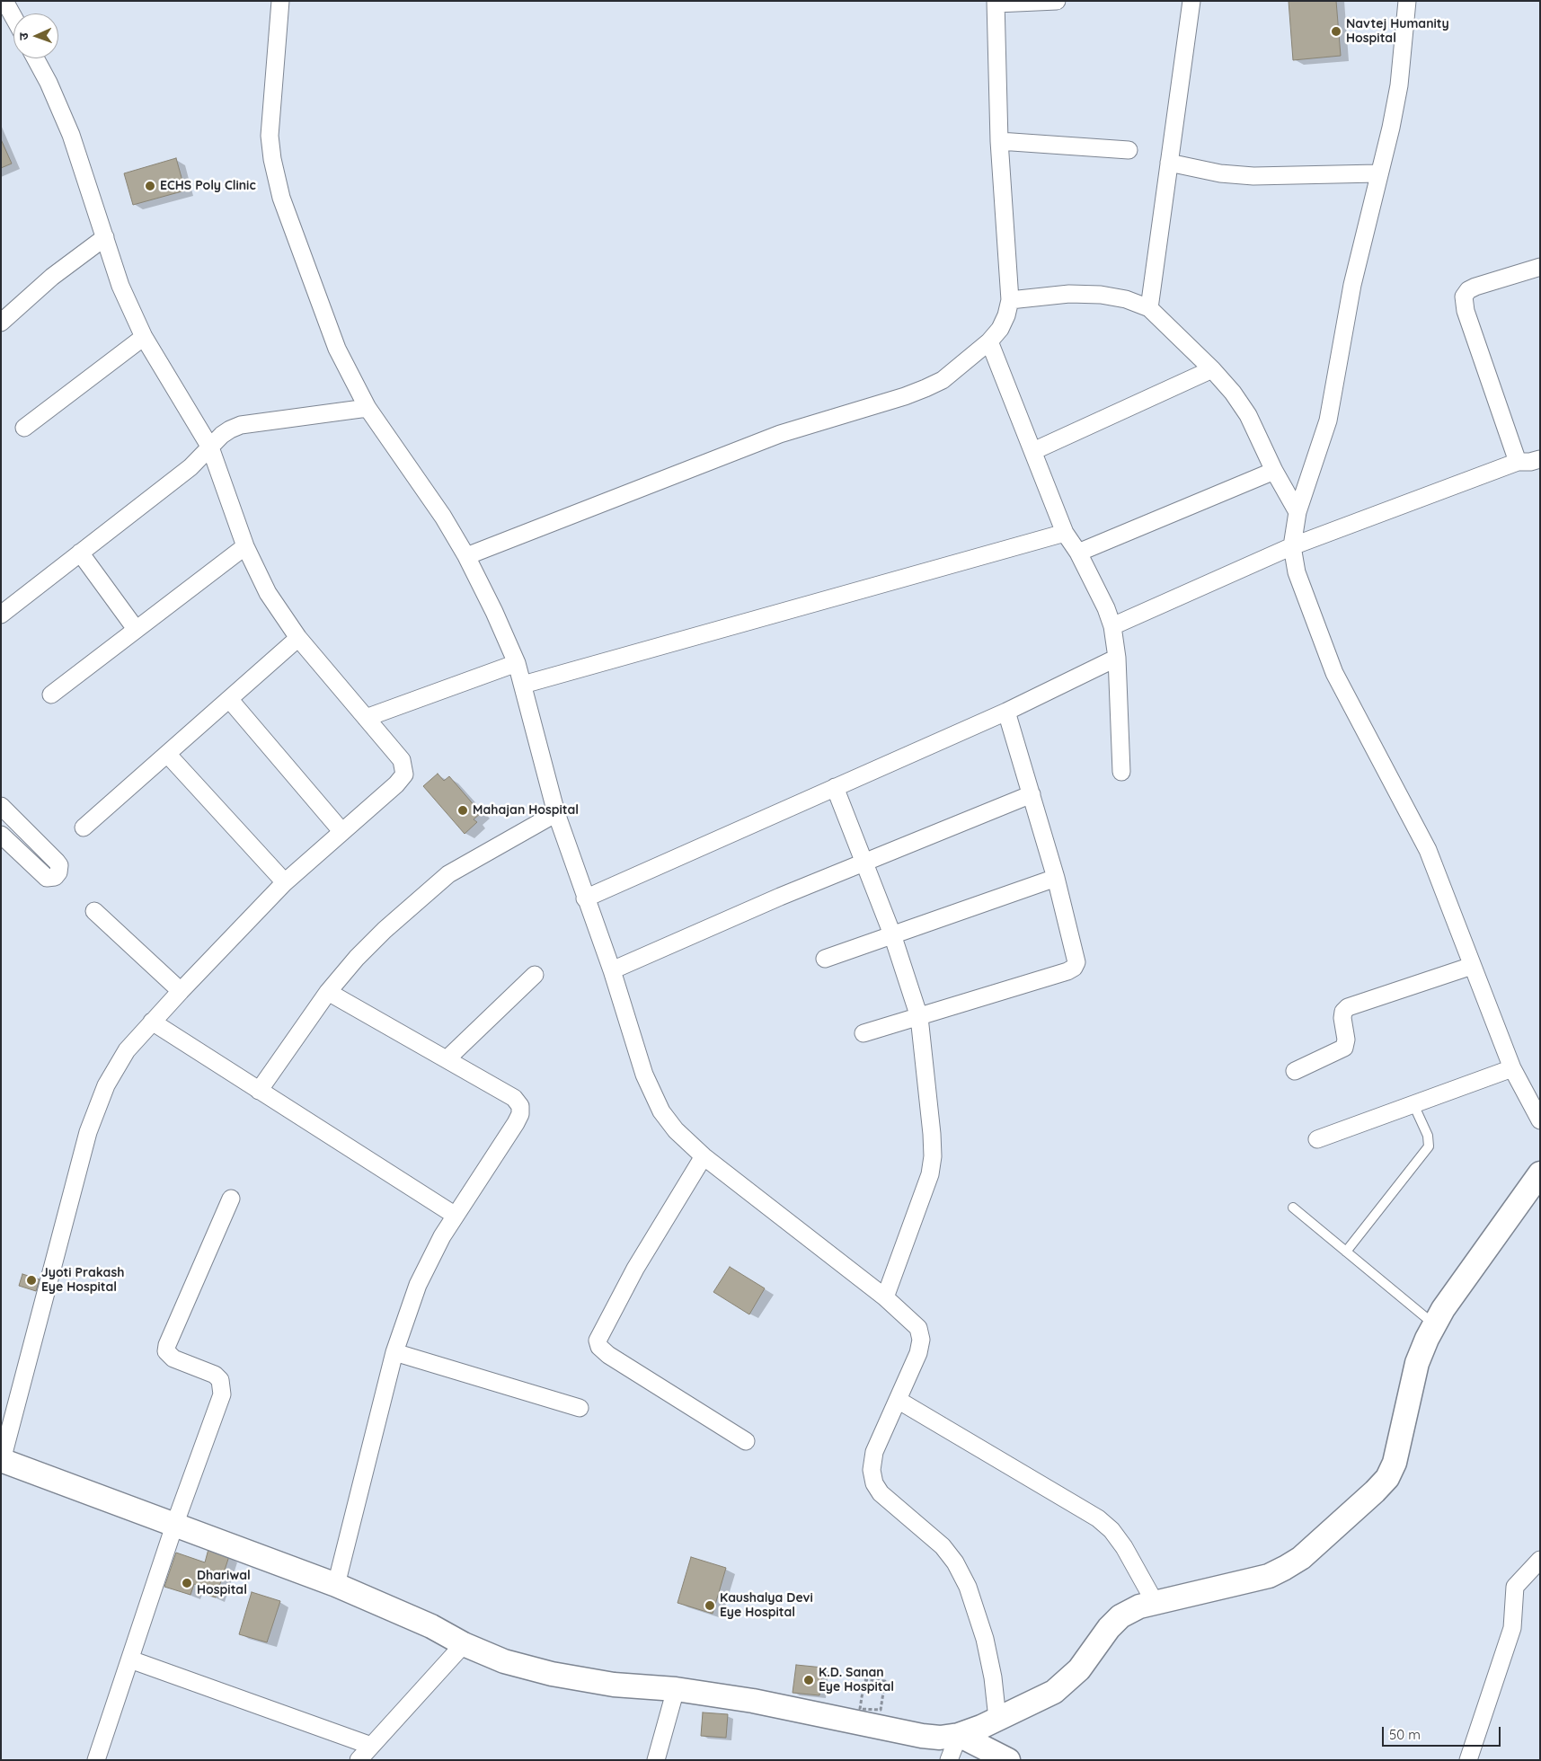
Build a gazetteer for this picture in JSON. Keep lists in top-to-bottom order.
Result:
{
  "places": [
    "Navtej Humanity Hospital",
    "ECHS Poly Clinic",
    "Mahajan Hospital",
    "Jyoti Prakash Eye Hospital",
    "Dhariwal Hospital",
    "Kaushalya Devi Eye Hospital",
    "K.D. Sanan Eye Hospital"
  ],
  "scale_bar": "50 m",
  "north": "left"
}
